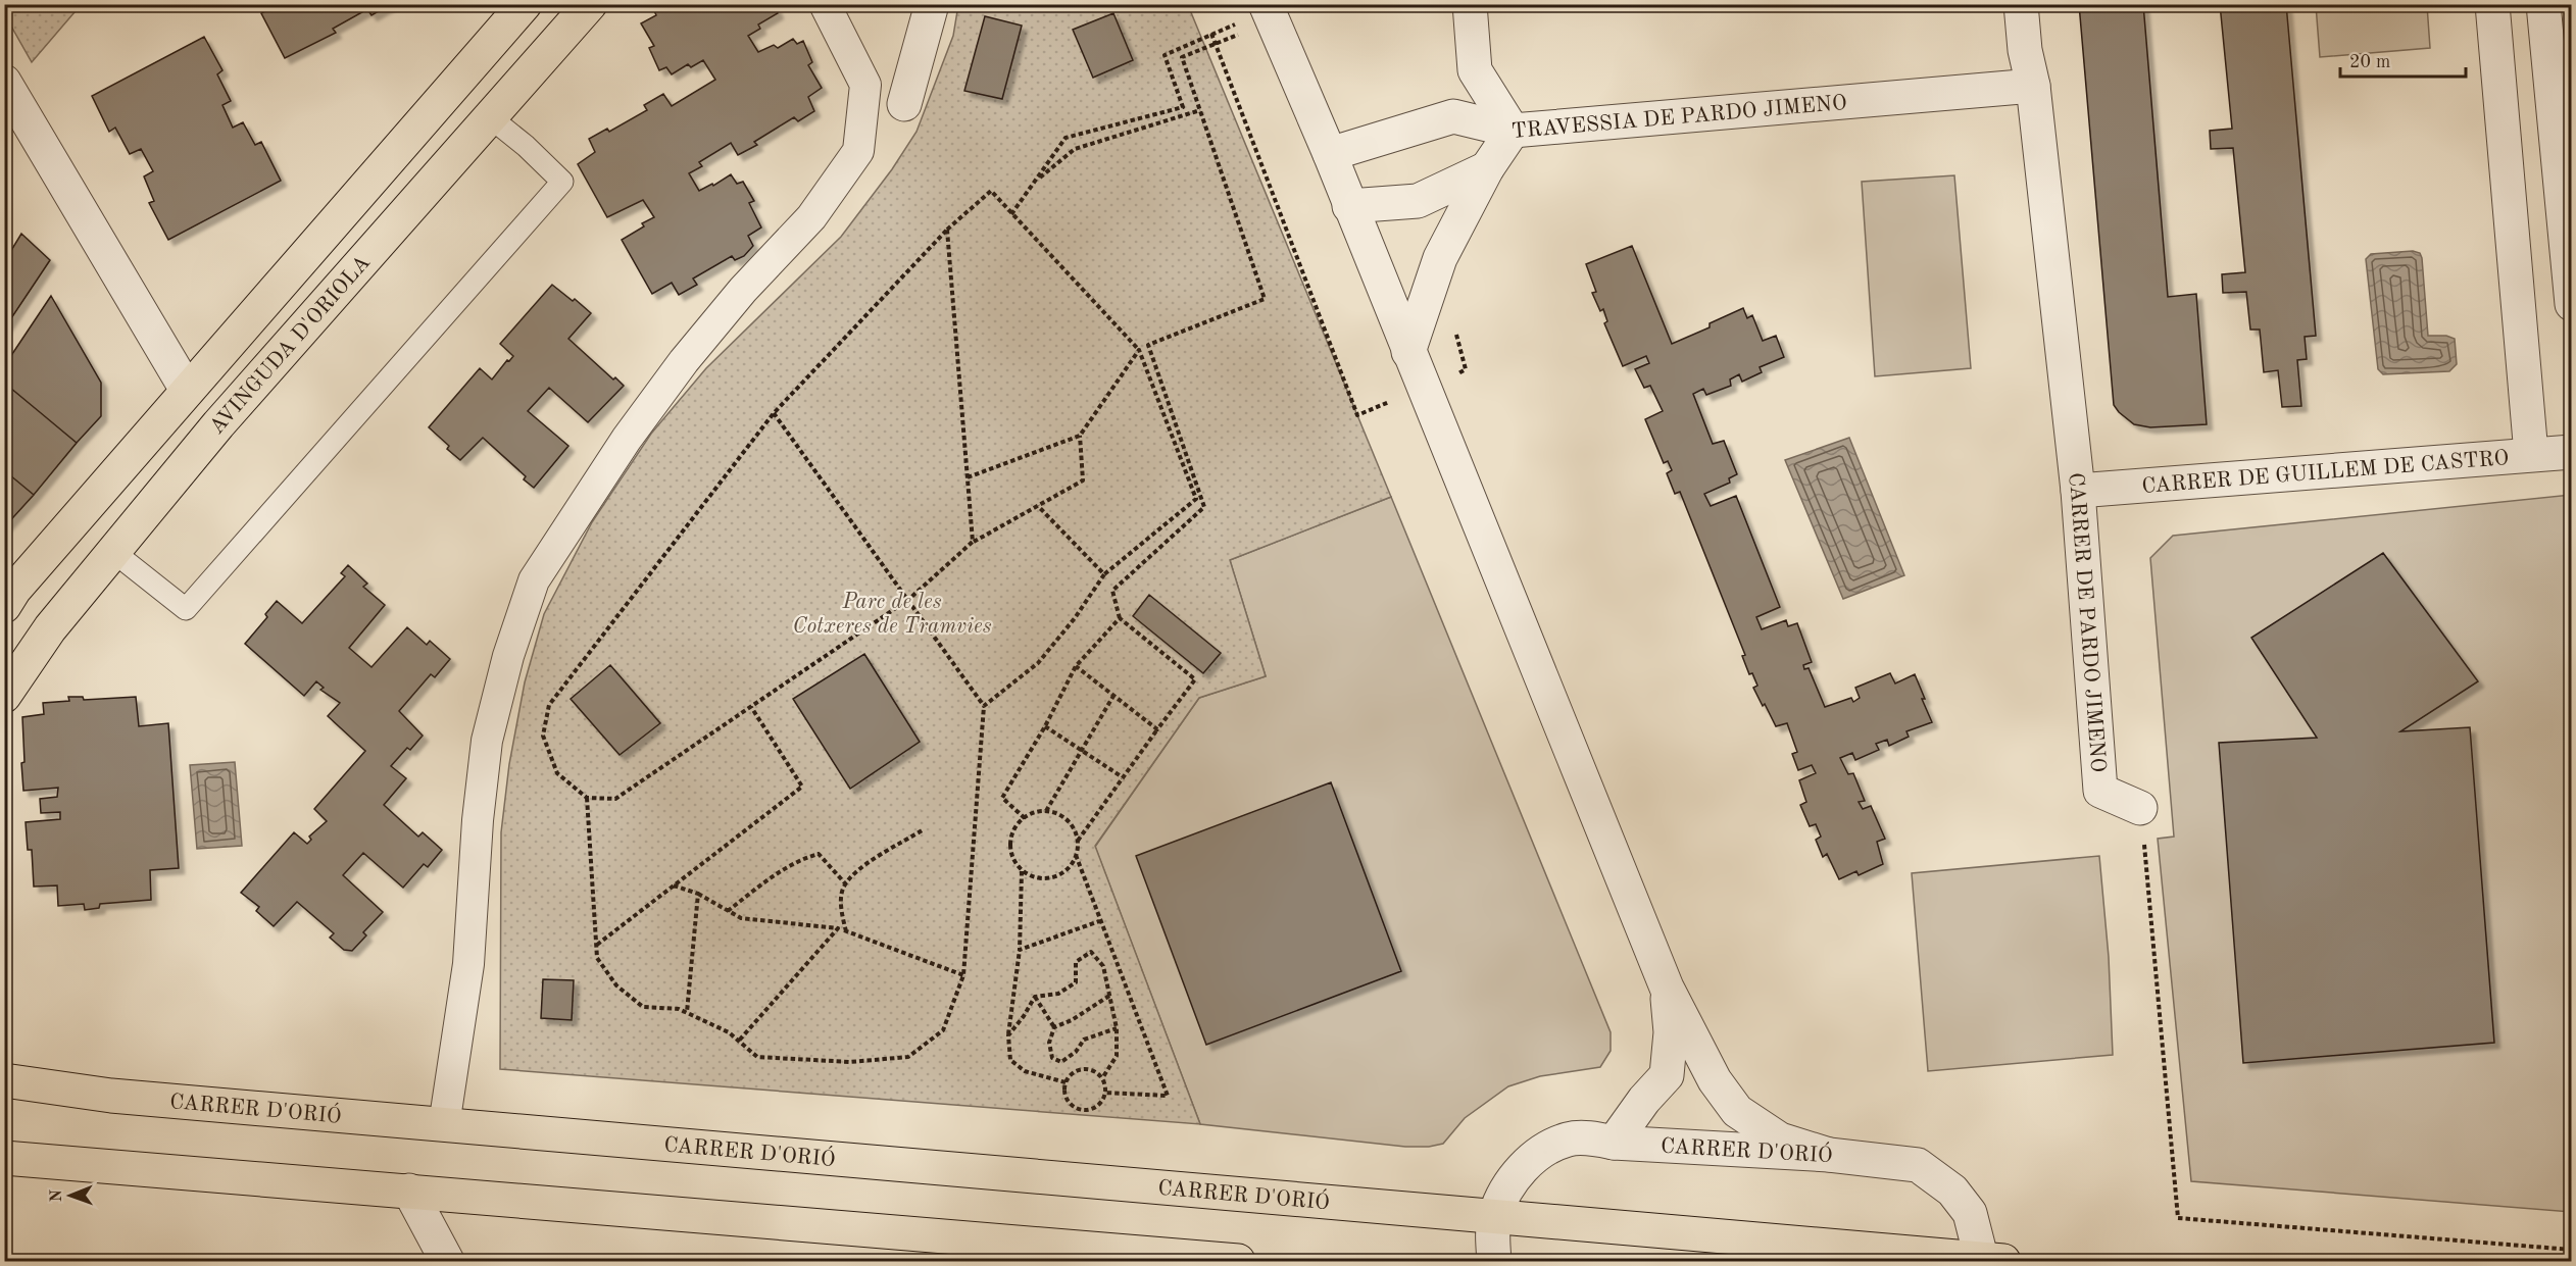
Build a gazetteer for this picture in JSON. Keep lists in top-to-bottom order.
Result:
{
  "streets": {
    "main road": ["AVINGUDA D'ORIOLA", "CARRER D'ORIÓ"],
    "street": ["TRAVESSIA DE PARDO JIMENO", "CARRER DE GUILLEM DE CASTRO", "CARRER DE PARDO JIMENO"]
  },
  "crossings": [
    ["TRAVESSIA DE PARDO JIMENO", "CARRER DE PARDO JIMENO"],
    ["CARRER DE GUILLEM DE CASTRO", "CARRER DE PARDO JIMENO"]
  ],
  "parks": ["Parc de les Cotxeres de Tramvies"],
  "scale_bar": "20 m",
  "north": "left"
}
